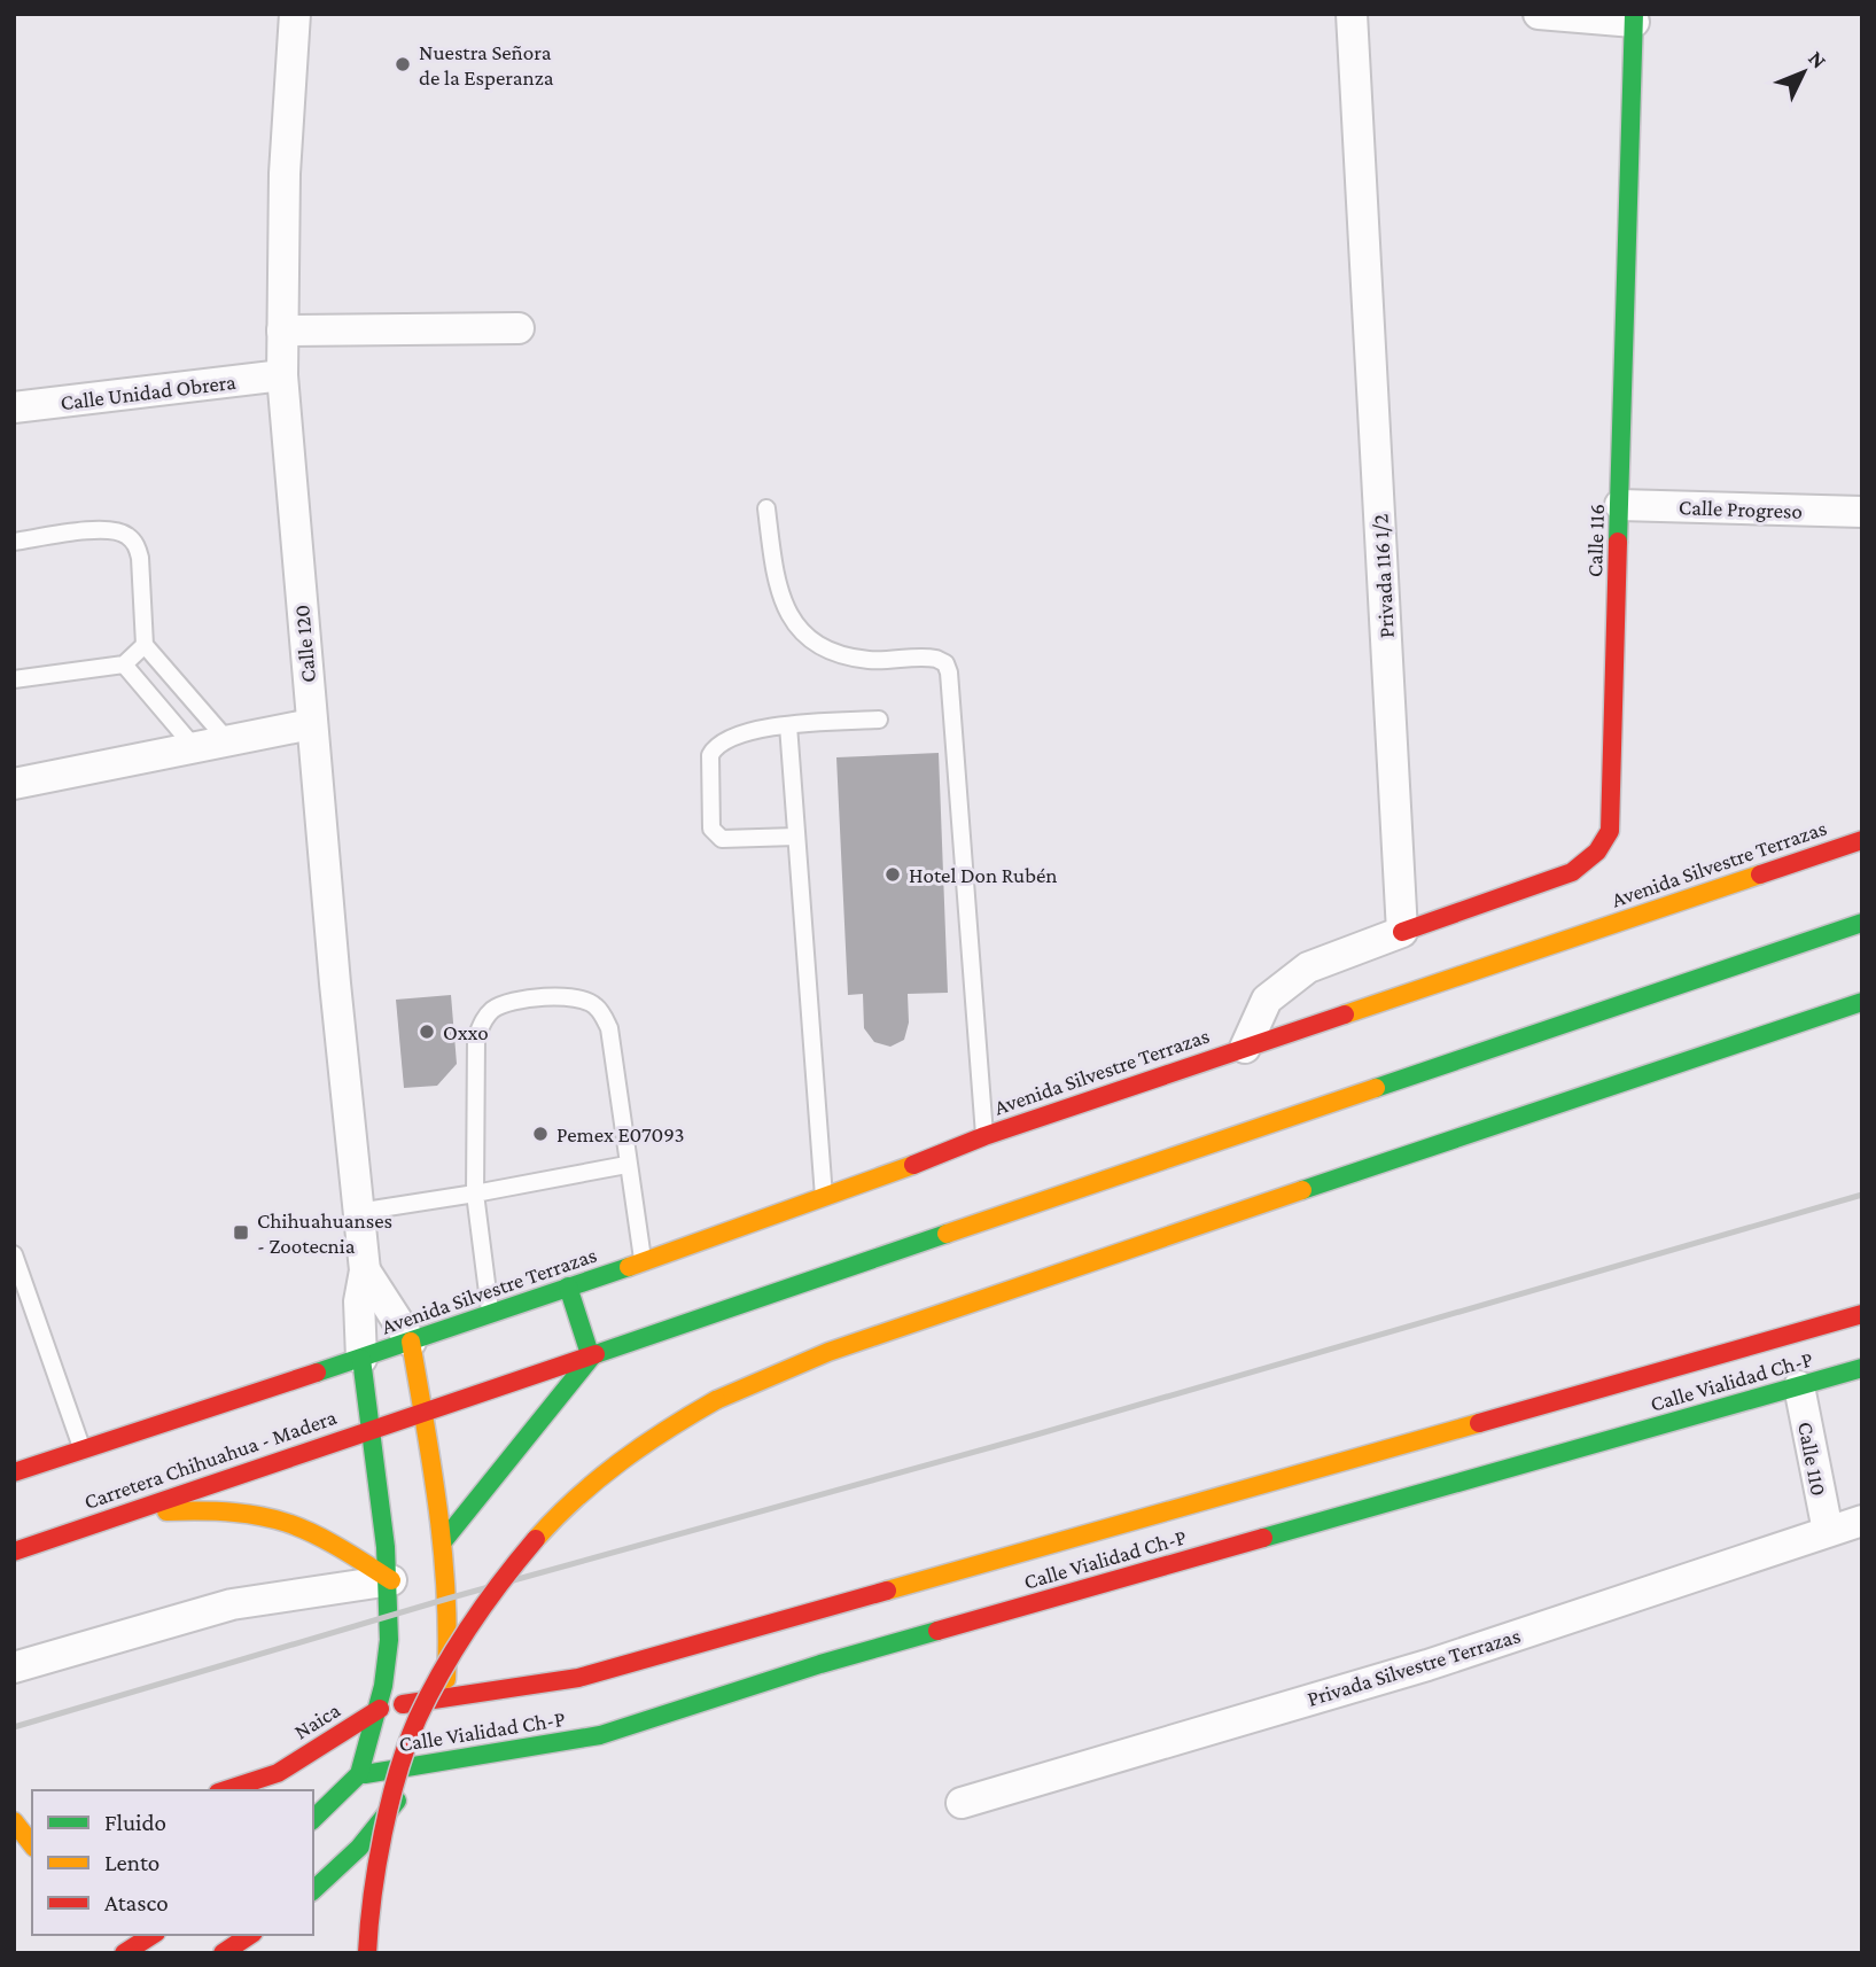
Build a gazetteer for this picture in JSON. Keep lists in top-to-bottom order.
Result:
{
  "streets": {
    "main road": [
      "Calle 116",
      "Avenida Silvestre Terrazas",
      "Calle Vialidad Ch-P",
      "Carretera Chihuahua - Madera",
      "Naica"
    ],
    "street": [
      "Calle Unidad Obrera",
      "Calle Progreso",
      "Privada 116 1/2",
      "Calle 120",
      "Calle 110",
      "Privada Silvestre Terrazas"
    ]
  },
  "crossings": [
    ["Calle Unidad Obrera", "Calle 120"],
    ["Calle Progreso", "Calle 116"],
    ["Calle 116", "Privada 116 1/2"],
    ["Calle 120", "Avenida Silvestre Terrazas"],
    ["Calle 120", "Carretera Chihuahua - Madera"],
    ["Avenida Silvestre Terrazas", "Carretera Chihuahua - Madera"],
    ["Calle Vialidad Ch-P", "Calle 110"],
    ["Calle Vialidad Ch-P", "Naica"],
    ["Calle 110", "Privada Silvestre Terrazas"]
  ],
  "places": {
    "other": [
      "Nuestra Señora de la Esperanza",
      "Hotel Don Rubén",
      "Oxxo",
      "Pemex E07093"
    ],
    "transit": ["Chihuahuanses - Zootecnia"]
  },
  "legend": ["Fluido", "Lento", "Atasco"],
  "north": "top right"
}
